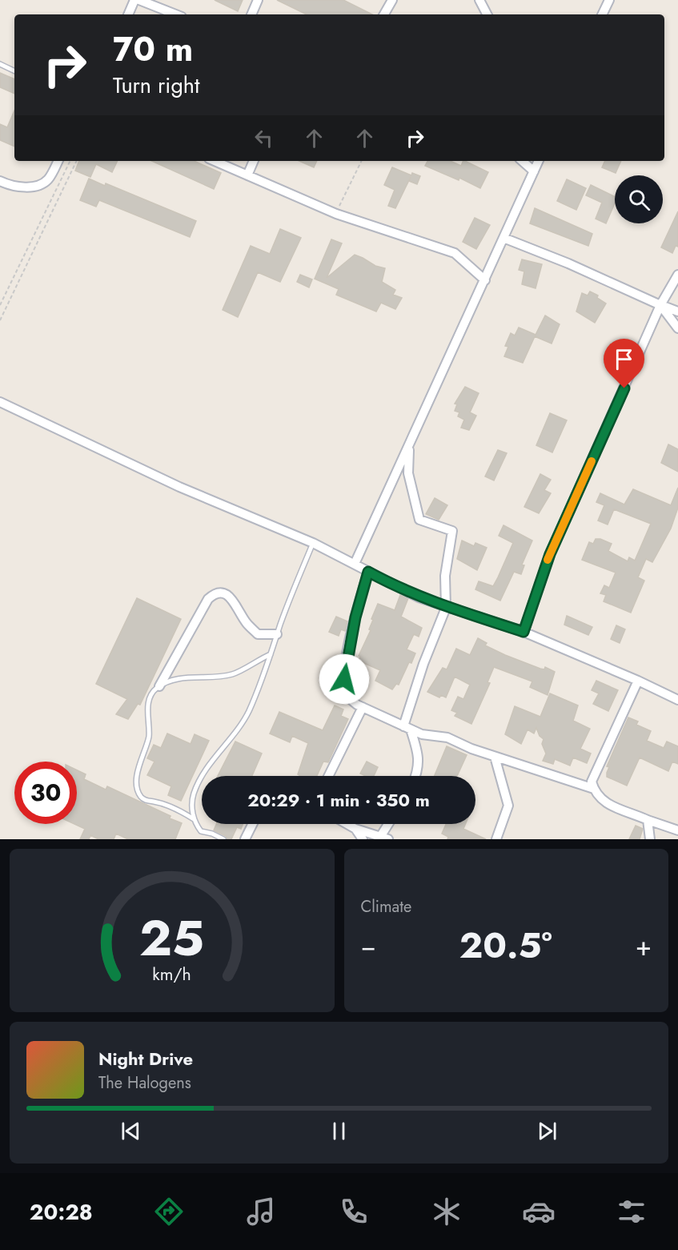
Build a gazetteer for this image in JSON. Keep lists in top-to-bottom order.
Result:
{
  "page": {
    "turn": ["70 m", "Turn right"],
    "limit": "30",
    "trip": "20:29 · 1 min · 350 m",
    "tile": "Climate",
    "heat": ["−", "20.5°", "+"],
    "song": ["Night Drive", "The Halogens"],
    "tabs": "20:28",
    "gauge": ["25", "km/h"]
  }
}
